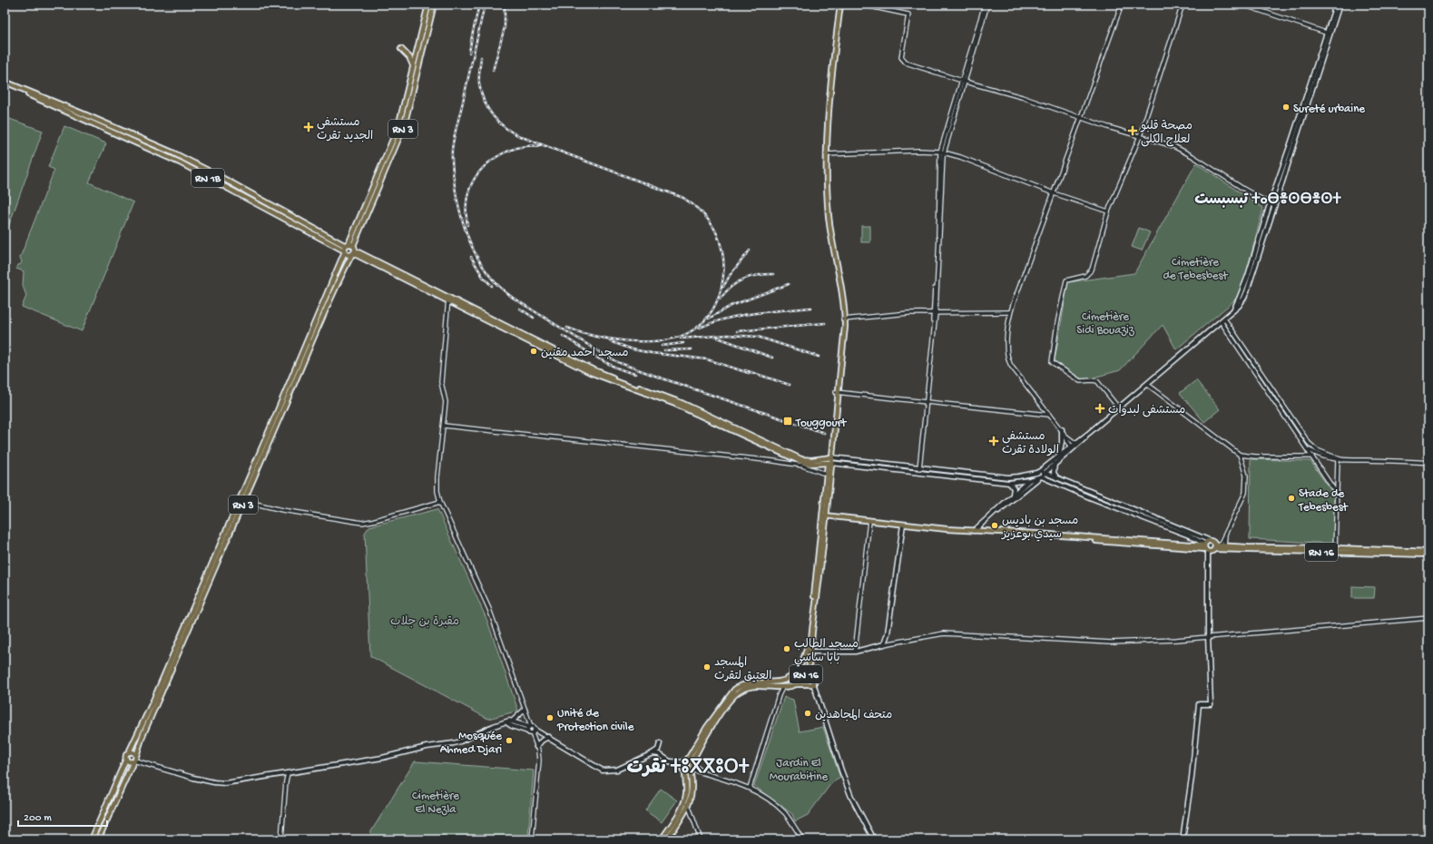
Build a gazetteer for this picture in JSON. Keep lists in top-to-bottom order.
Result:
{
  "streets": {
    "main road": ["RN 3", "RN 1B", "RN 16"]
  },
  "crossings": [
    ["RN 3", "RN 1B"]
  ],
  "districts": ["تبسبست ⵜⴰⴱⴻⵙⴱⴻⵙⵜ", "تقرت ⵜⵓⴳⴳⵓⵔⵜ"],
  "parks": [
    "Cimetière de Tebesbest",
    "Cimetière Sidi Bouaziz",
    "مقبرة بن جلاب",
    "Jardin El Mourabitine",
    "Cimetière El Nezla"
  ],
  "places": {
    "other": [
      "Sureté urbaine",
      "مسجد احمد مقنين",
      "Stade de Tebesbest",
      "مسجد بن باديس سيدي بوعزيز",
      "مسجد الطالب بابا ساسي",
      "المسجد العتيق لتقرت",
      "متحف المجاهدين",
      "Unité de Protection civile",
      "Mosquée Ahmed Djari"
    ],
    "health": [
      "مستشفى الجديد تقرت",
      "مصحة قلبو لعلاج الكلى",
      "مستشفى لبدوات",
      "مستشفى الولادة تقرت"
    ],
    "transit": ["Touggourt"]
  },
  "scale_bar": "200 m"
}
